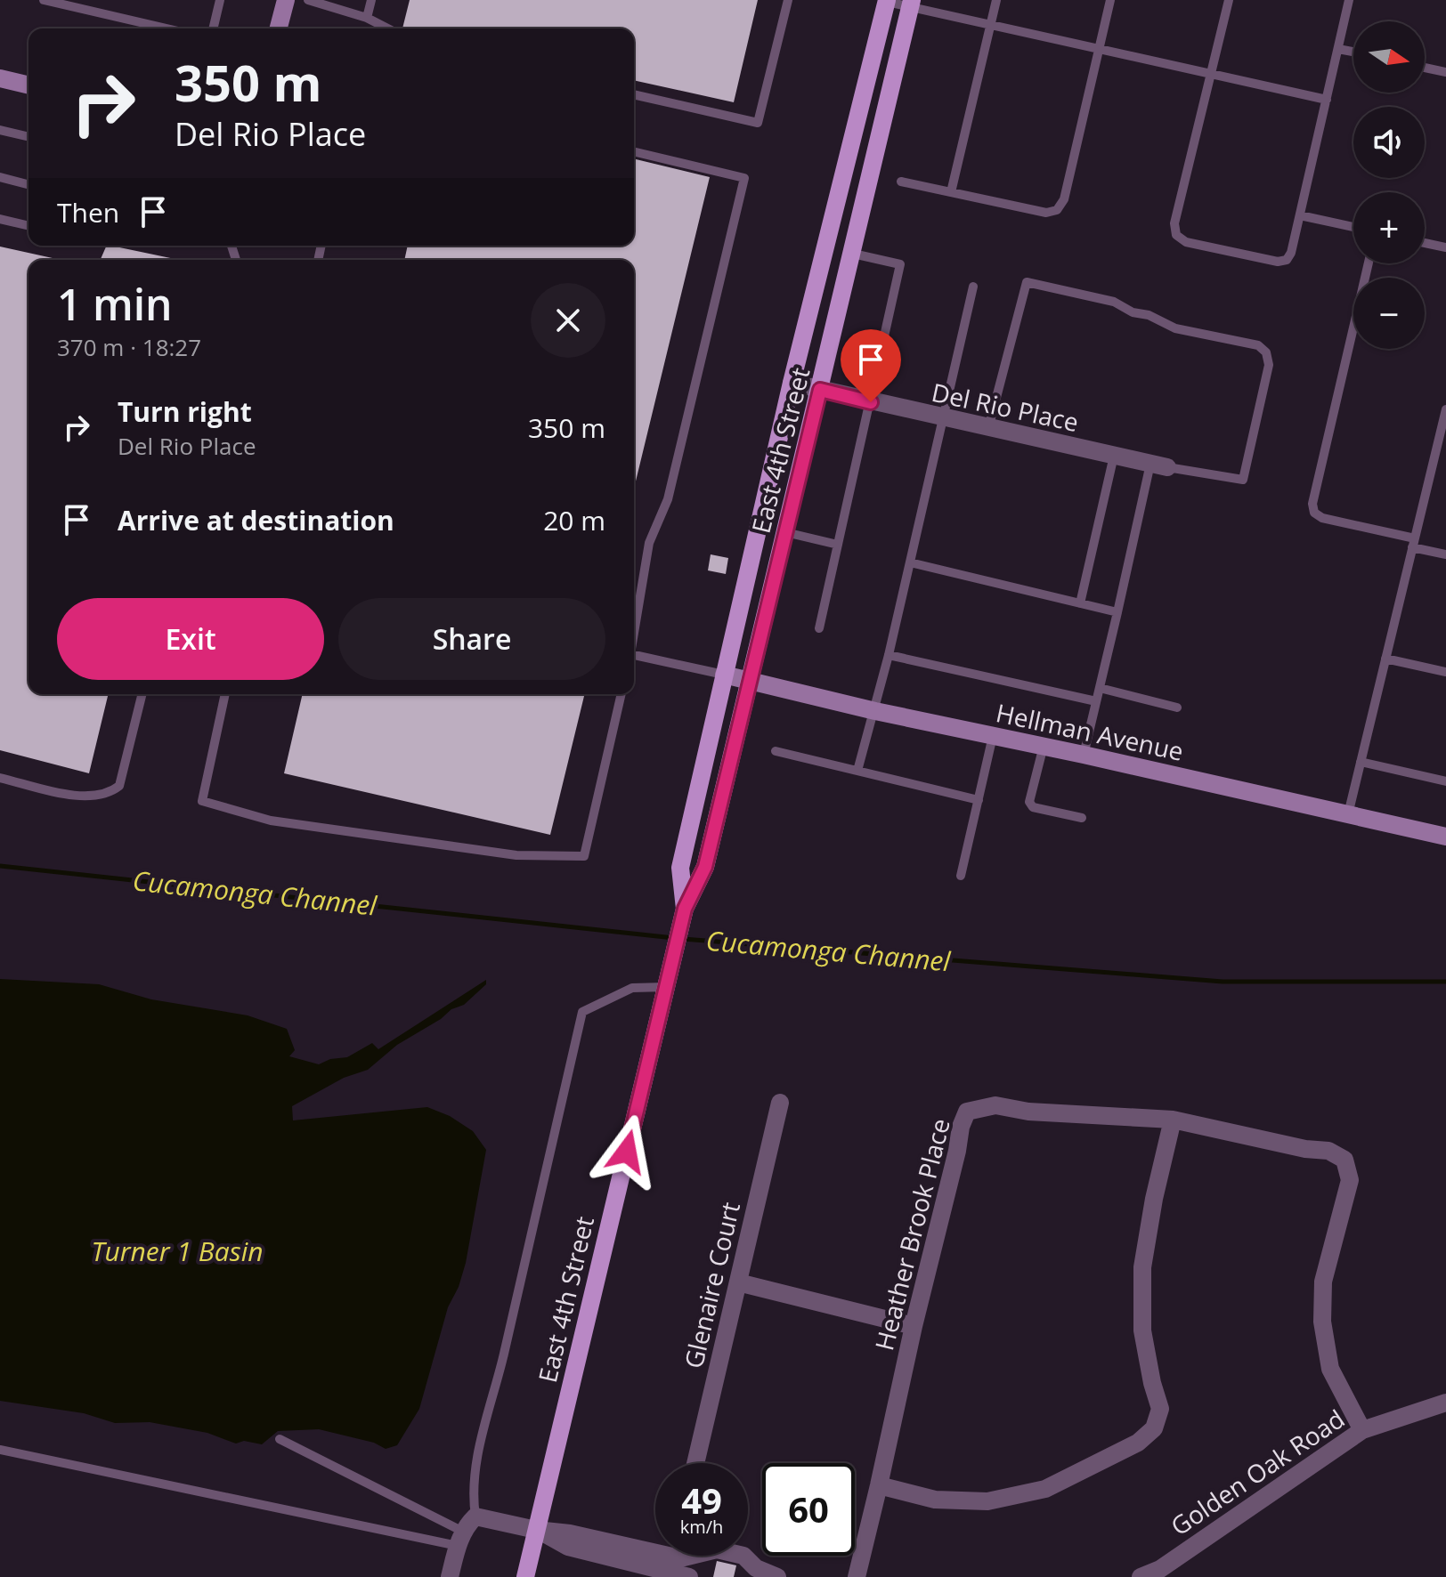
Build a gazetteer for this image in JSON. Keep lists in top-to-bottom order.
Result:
{
  "streets": {
    "main road": ["East 4th Street"],
    "street": [
      "Del Rio Place",
      "Hellman Avenue",
      "Heather Brook Place",
      "Glenaire Court",
      "Golden Oak Road"
    ]
  },
  "crossings": [
    ["Del Rio Place", "East 4th Street"],
    ["East 4th Street", "Hellman Avenue"],
    ["Heather Brook Place", "Golden Oak Road"]
  ],
  "water": ["Cucamonga Channel", "Turner 1 Basin"],
  "north": "right",
  "page": {
    "map_buttons": ["+", "−"],
    "turn": ["350 m", "Del Rio Place"],
    "then": "Then",
    "heading": ["1 min", "370 m · 18:27"],
    "list": [
      {
        "name": "Turn right",
        "note": "Del Rio Place",
        "value": "350 m"
      },
      {
        "name": "Arrive at destination",
        "value": "20 m"
      }
    ],
    "buttons": ["Exit", "Share"],
    "speed": "49 km/h",
    "limit": "60"
  }
}
